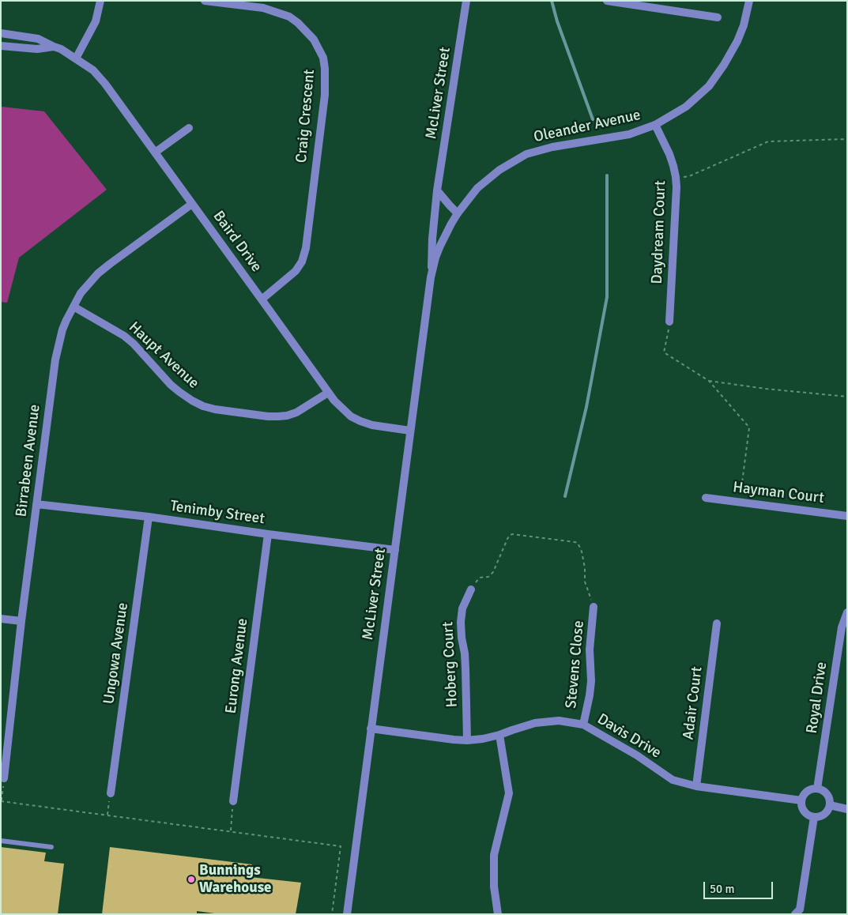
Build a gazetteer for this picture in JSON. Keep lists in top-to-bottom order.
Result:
{
  "streets": {
    "street": [
      "McLiver Street",
      "Craig Crescent",
      "Oleander Avenue",
      "Daydream Court",
      "Baird Drive",
      "Haupt Avenue",
      "Birrabeen Avenue",
      "Hayman Court",
      "Tenimby Street",
      "Ungowa Avenue",
      "Hoberg Court",
      "Stevens Close",
      "Eurong Avenue",
      "Royal Drive",
      "Adair Court",
      "Davis Drive"
    ]
  },
  "crossings": [
    ["McLiver Street", "Oleander Avenue"],
    ["McLiver Street", "Baird Drive"],
    ["McLiver Street", "Tenimby Street"],
    ["McLiver Street", "Davis Drive"],
    ["Craig Crescent", "Baird Drive"],
    ["Oleander Avenue", "Daydream Court"],
    ["Baird Drive", "Haupt Avenue"],
    ["Baird Drive", "Birrabeen Avenue"],
    ["Haupt Avenue", "Birrabeen Avenue"],
    ["Birrabeen Avenue", "Tenimby Street"],
    ["Tenimby Street", "Ungowa Avenue"],
    ["Tenimby Street", "Eurong Avenue"],
    ["Hoberg Court", "Davis Drive"],
    ["Stevens Close", "Davis Drive"],
    ["Royal Drive", "Davis Drive"],
    ["Adair Court", "Davis Drive"]
  ],
  "places": ["Bunnings Warehouse"],
  "scale_bar": "50 m"
}
